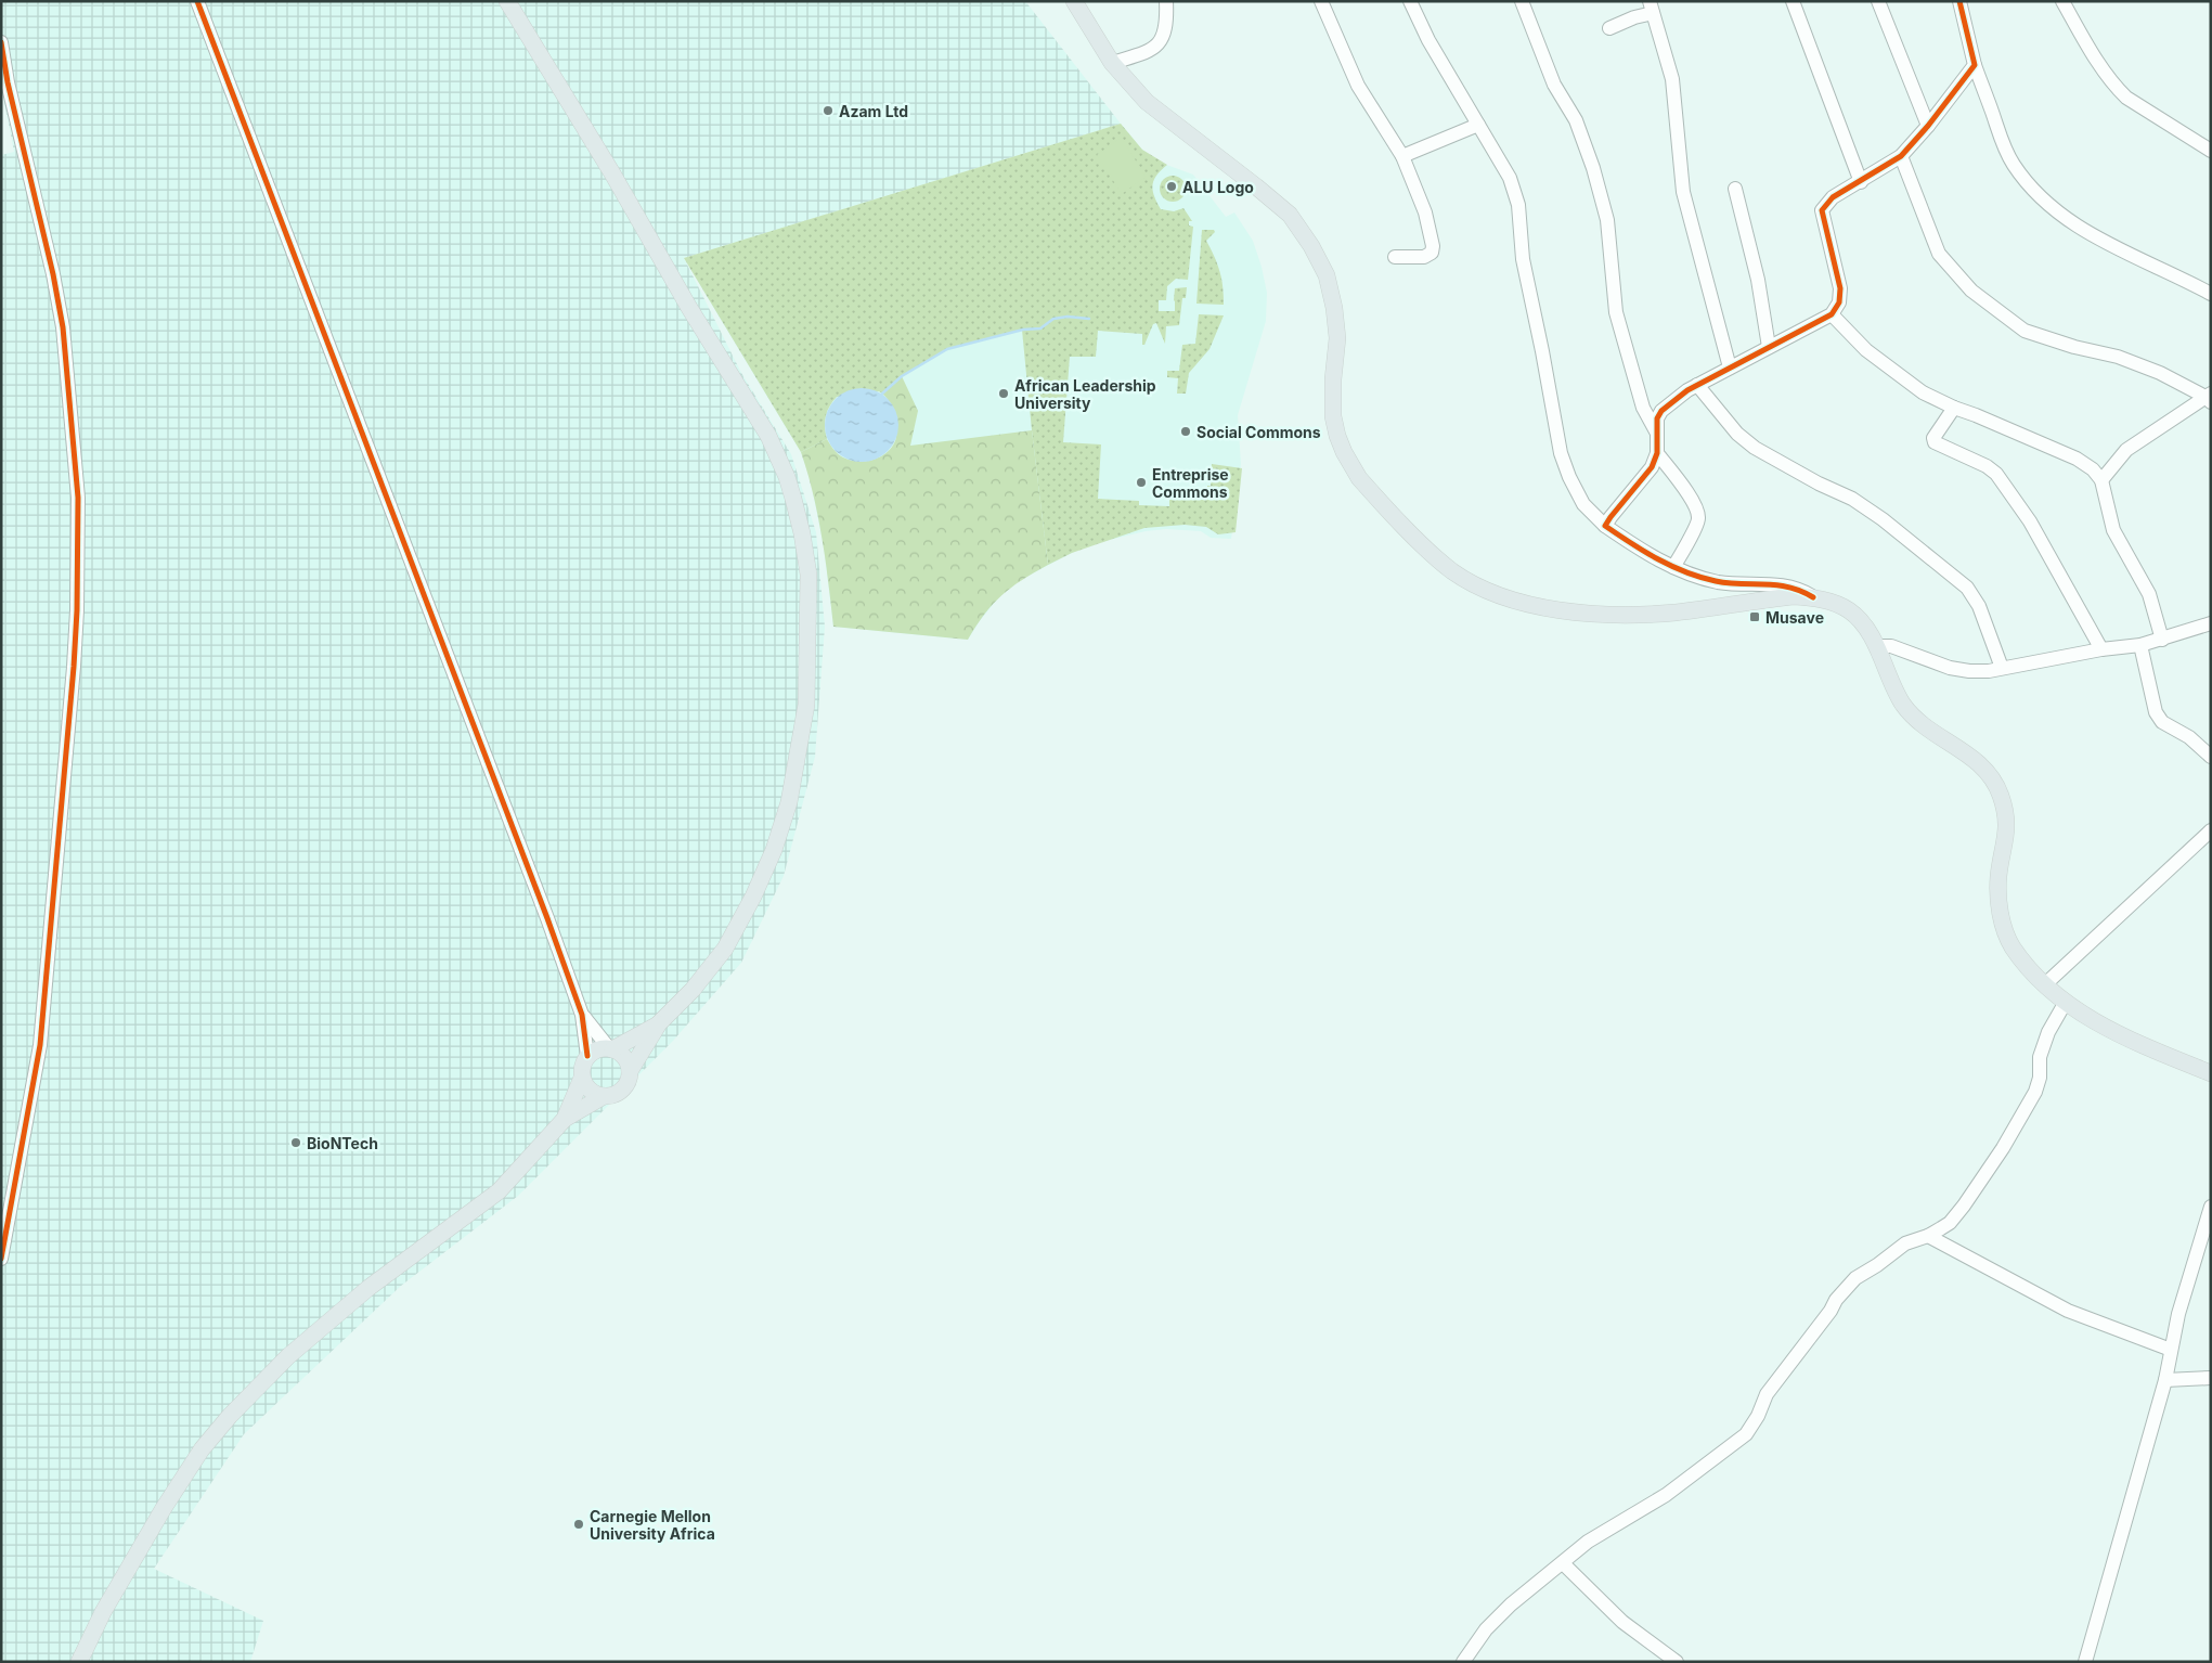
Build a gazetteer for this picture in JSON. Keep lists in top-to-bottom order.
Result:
{
  "places": {
    "other": [
      "Azam Ltd",
      "ALU Logo",
      "African Leadership University",
      "Social Commons",
      "Entreprise Commons",
      "BioNTech",
      "Carnegie Mellon University Africa"
    ],
    "transit": ["Musave"]
  }
}
